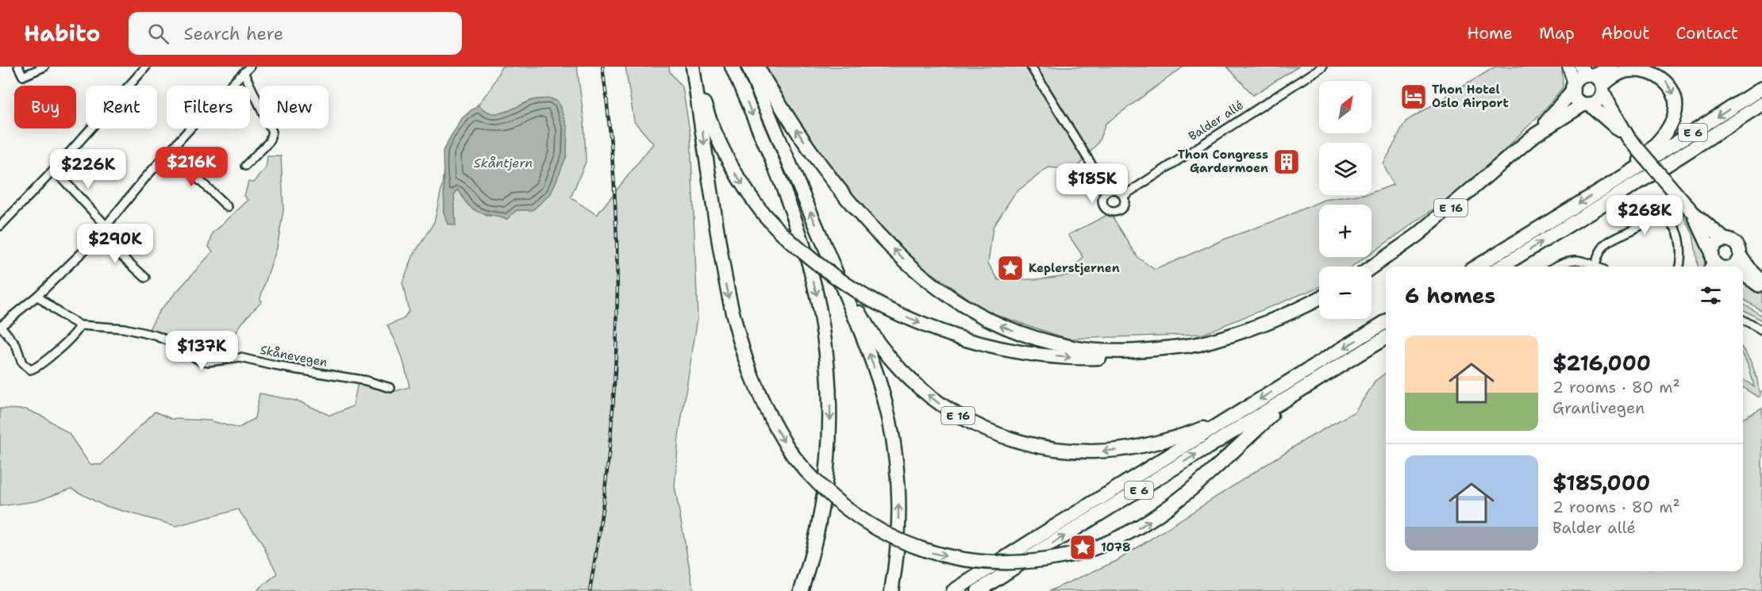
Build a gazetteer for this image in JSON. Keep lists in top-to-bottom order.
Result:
{
  "streets": {
    "highway": ["E 6", "E 16"],
    "street": ["Balder allé", "Skånevegen"]
  },
  "crossings": [
    ["E 6", "E 16"]
  ],
  "water": ["Skåntjern"],
  "places": {
    "hotel": ["Thon Hotel Oslo Airport"],
    "building": ["Thon Congress Gardermoen"],
    "place": ["Keplerstjernen", "1078"]
  },
  "north": "top right",
  "page": {
    "header": "Habito",
    "search": "Search here",
    "nav": [
      "Home",
      "Map",
      "About",
      "Contact"
    ],
    "map_buttons": ["+", "−"],
    "chip": [
      "Buy",
      "Rent",
      "Filters",
      "New"
    ],
    "price": [
      "$216K",
      "$226K",
      "$185K",
      "$268K",
      "$290K",
      "$137K"
    ],
    "heading": "6 homes",
    "list": [
      {
        "name": "$216,000",
        "note": "2 rooms · 80 m² · Granlivegen"
      },
      {
        "name": "$185,000",
        "note": "2 rooms · 80 m² · Balder allé"
      }
    ]
  }
}
